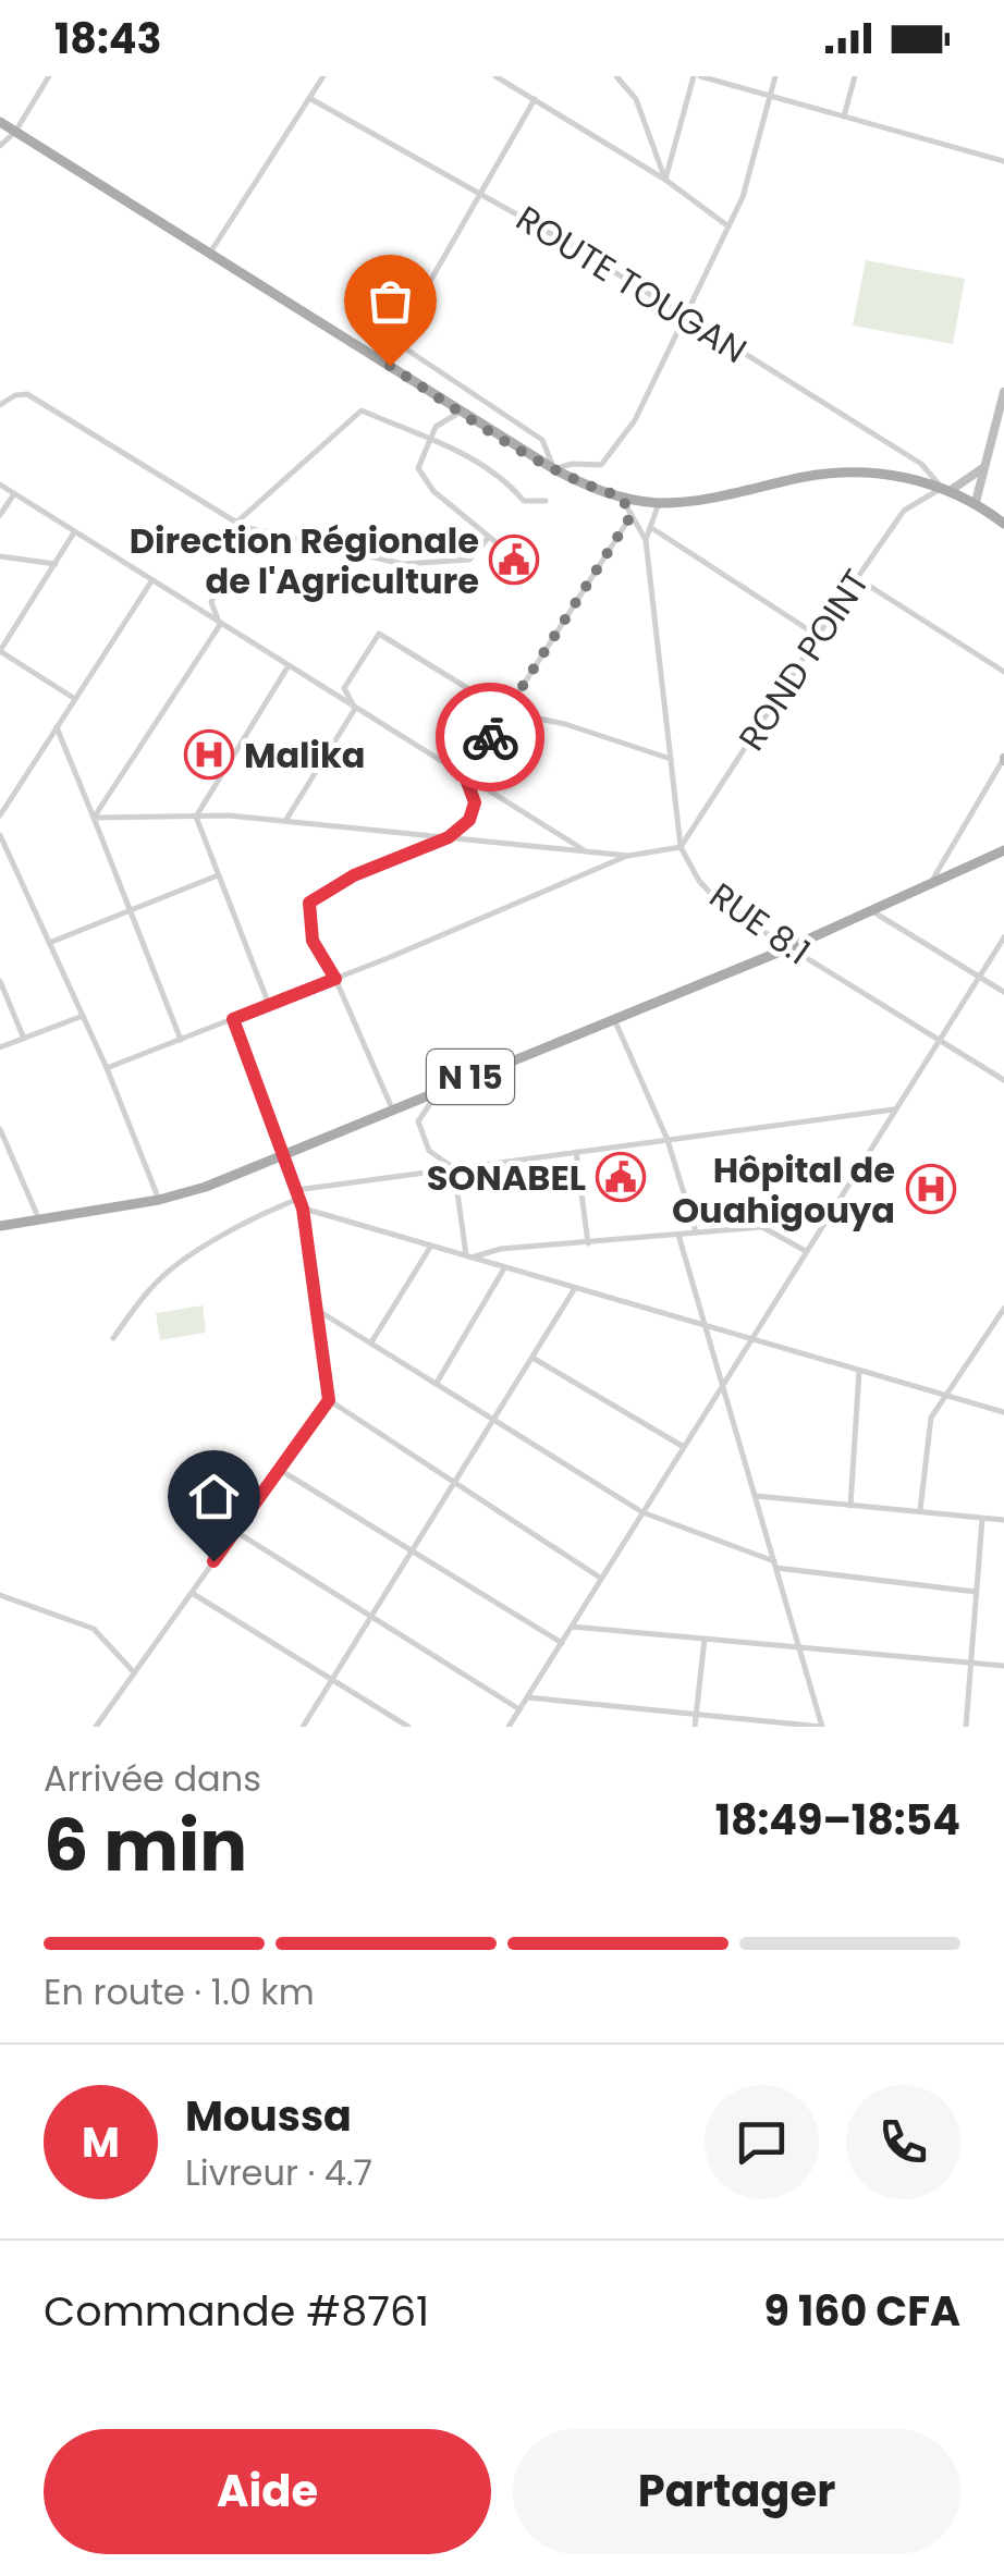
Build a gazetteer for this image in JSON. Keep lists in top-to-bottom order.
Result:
{
  "streets": {
    "main road": ["N 15"],
    "street": ["ROUTE TOUGAN", "ROND POINT", "RUE 8.1"]
  },
  "crossings": [
    ["ROUTE TOUGAN", "ROND POINT"],
    ["ROND POINT", "RUE 8.1"],
    ["RUE 8.1", "N 15"]
  ],
  "places": {
    "public building": ["Direction Régionale de l'Agriculture", "SONABEL"],
    "hospital": ["Malika", "Hôpital de Ouahigouya"]
  },
  "page": {
    "status": "18:43",
    "heading": ["6 min", "Arrivée dans", "18:49–18:54"],
    "panel": [
      "Moussa",
      "Livreur · 4.7",
      "Commande #8761",
      "9 160 CFA"
    ],
    "bar": "En route · 1.0 km",
    "round": "M",
    "buttons": ["Aide", "Partager"]
  }
}
